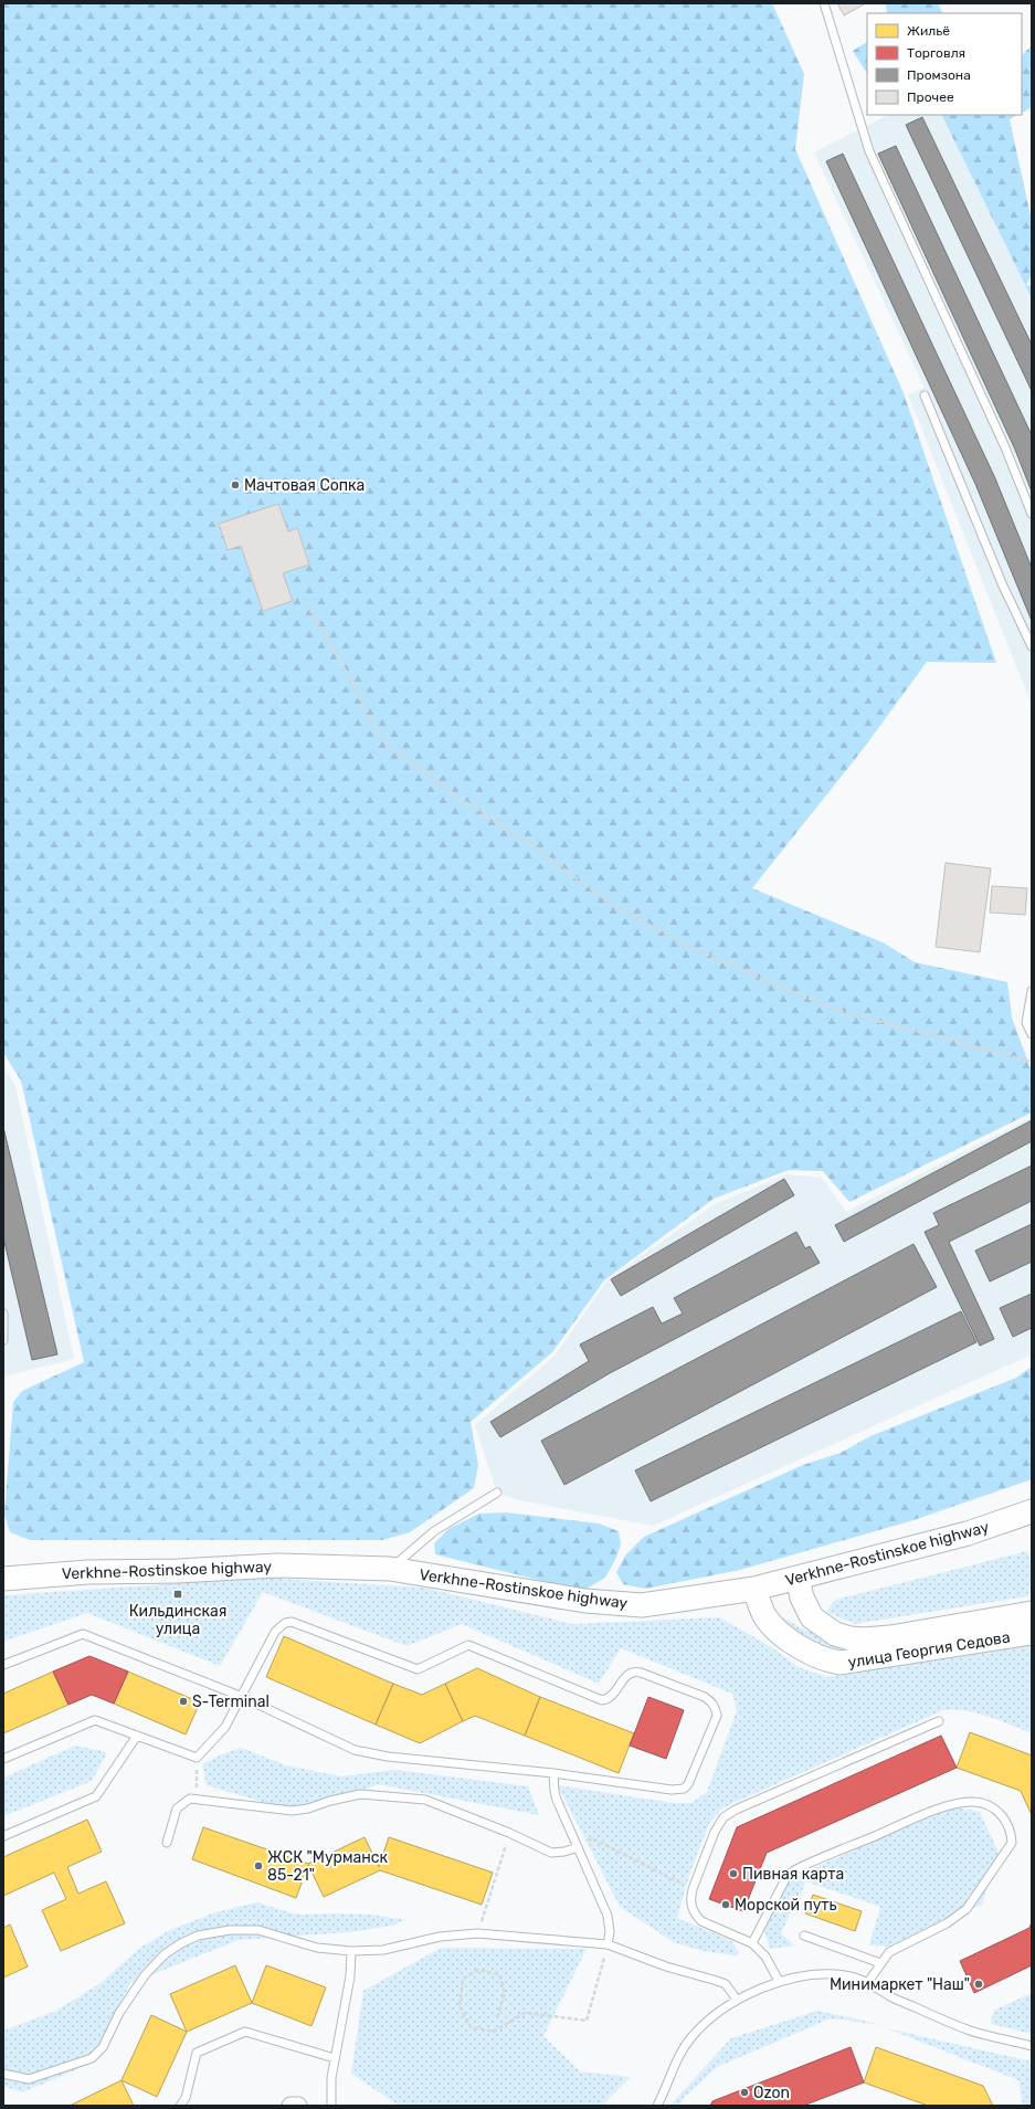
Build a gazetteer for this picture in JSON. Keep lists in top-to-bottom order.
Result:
{
  "streets": {
    "street": ["Verkhne-Rostinskoe highway", "улица Георгия Седова"]
  },
  "crossings": [
    ["Verkhne-Rostinskoe highway", "улица Георгия Седова"]
  ],
  "places": {
    "other": [
      "Мачтовая Сопка",
      "S-Terminal",
      "ЖСК \"Мурманск 85-21\"",
      "Пивная карта",
      "Морской путь",
      "Минимаркет \"Наш\"",
      "Ozon"
    ],
    "transit": ["Кильдинская улица"]
  },
  "legend": [
    "Жильё",
    "Торговля",
    "Промзона",
    "Прочее"
  ]
}
